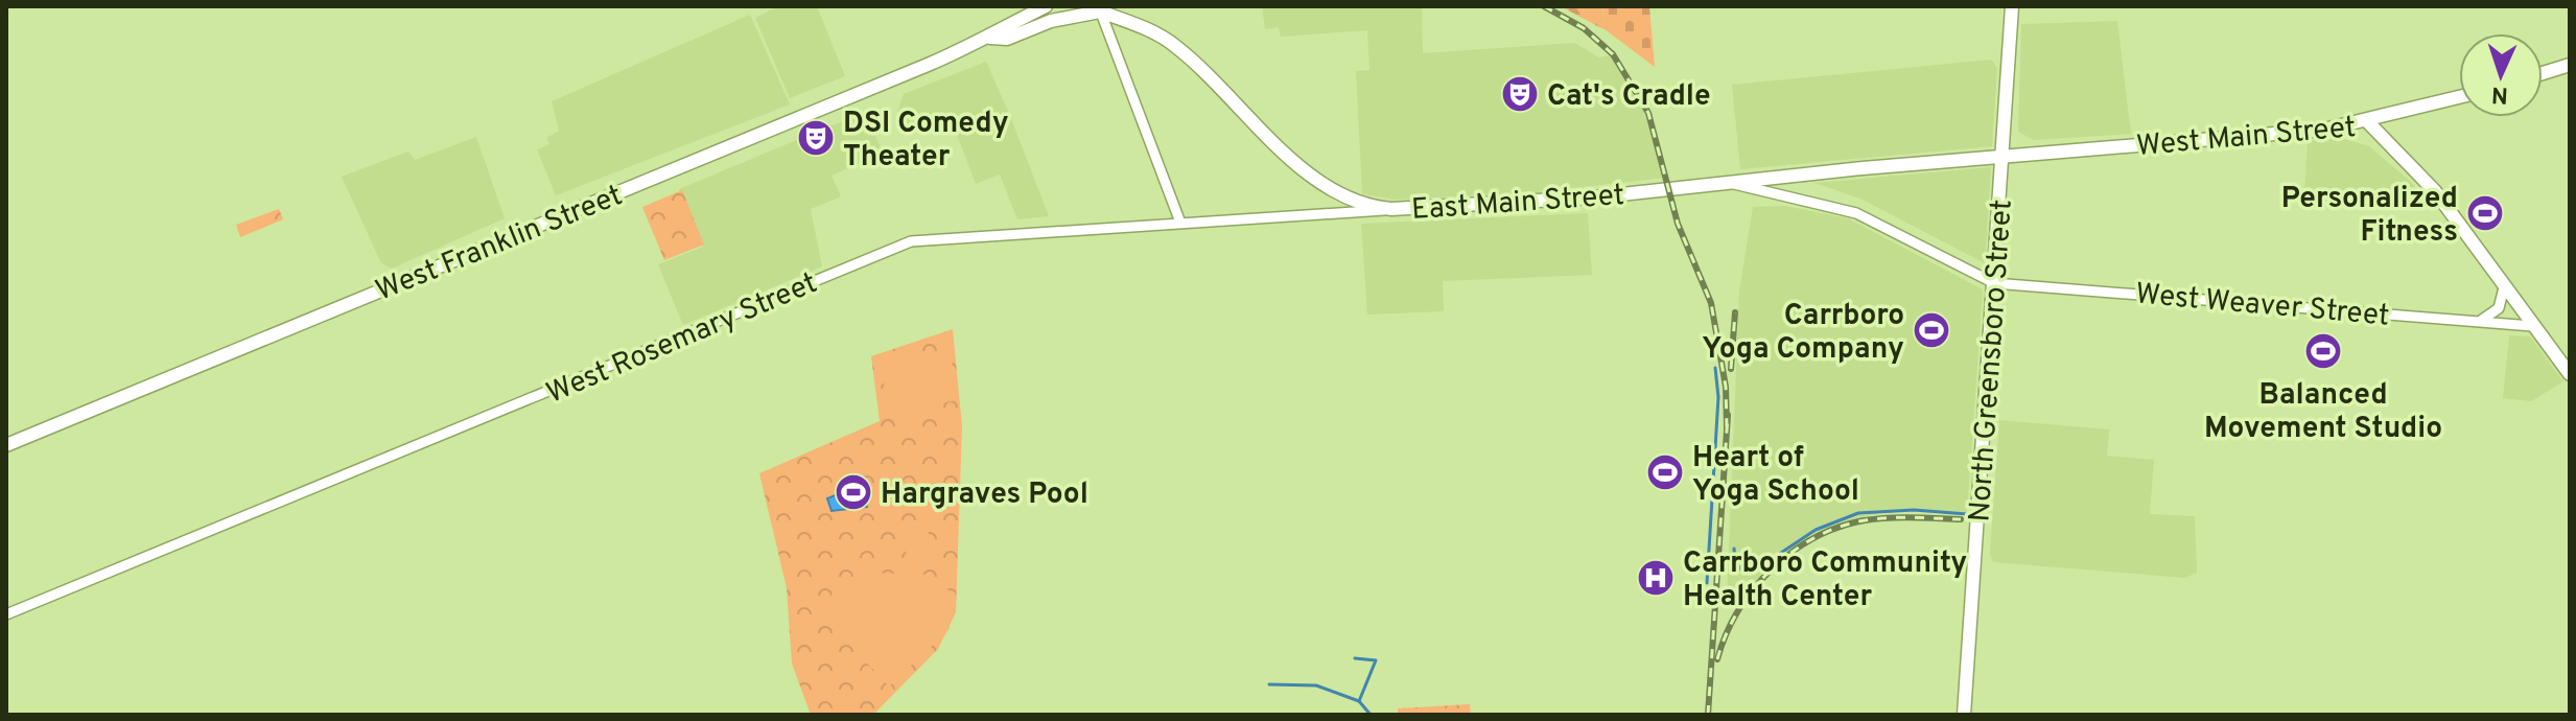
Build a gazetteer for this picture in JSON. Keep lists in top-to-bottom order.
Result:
{
  "streets": {
    "main road": [
      "West Main Street",
      "East Main Street",
      "West Franklin Street",
      "North Greensboro Street"
    ],
    "street": ["West Weaver Street", "West Rosemary Street"]
  },
  "crossings": [
    ["West Main Street", "East Main Street"],
    ["West Main Street", "West Weaver Street"],
    ["West Main Street", "North Greensboro Street"],
    ["East Main Street", "West Franklin Street"],
    ["East Main Street", "West Rosemary Street"],
    ["East Main Street", "North Greensboro Street"],
    ["West Weaver Street", "North Greensboro Street"]
  ],
  "places": {
    "theatre": ["Cat's Cradle", "DSI Comedy Theater"],
    "sports": [
      "Personalized Fitness",
      "Carrboro Yoga Company",
      "Balanced Movement Studio",
      "Heart of Yoga School",
      "Hargraves Pool"
    ],
    "hospital": ["Carrboro Community Health Center"]
  },
  "north": "bottom"
}
